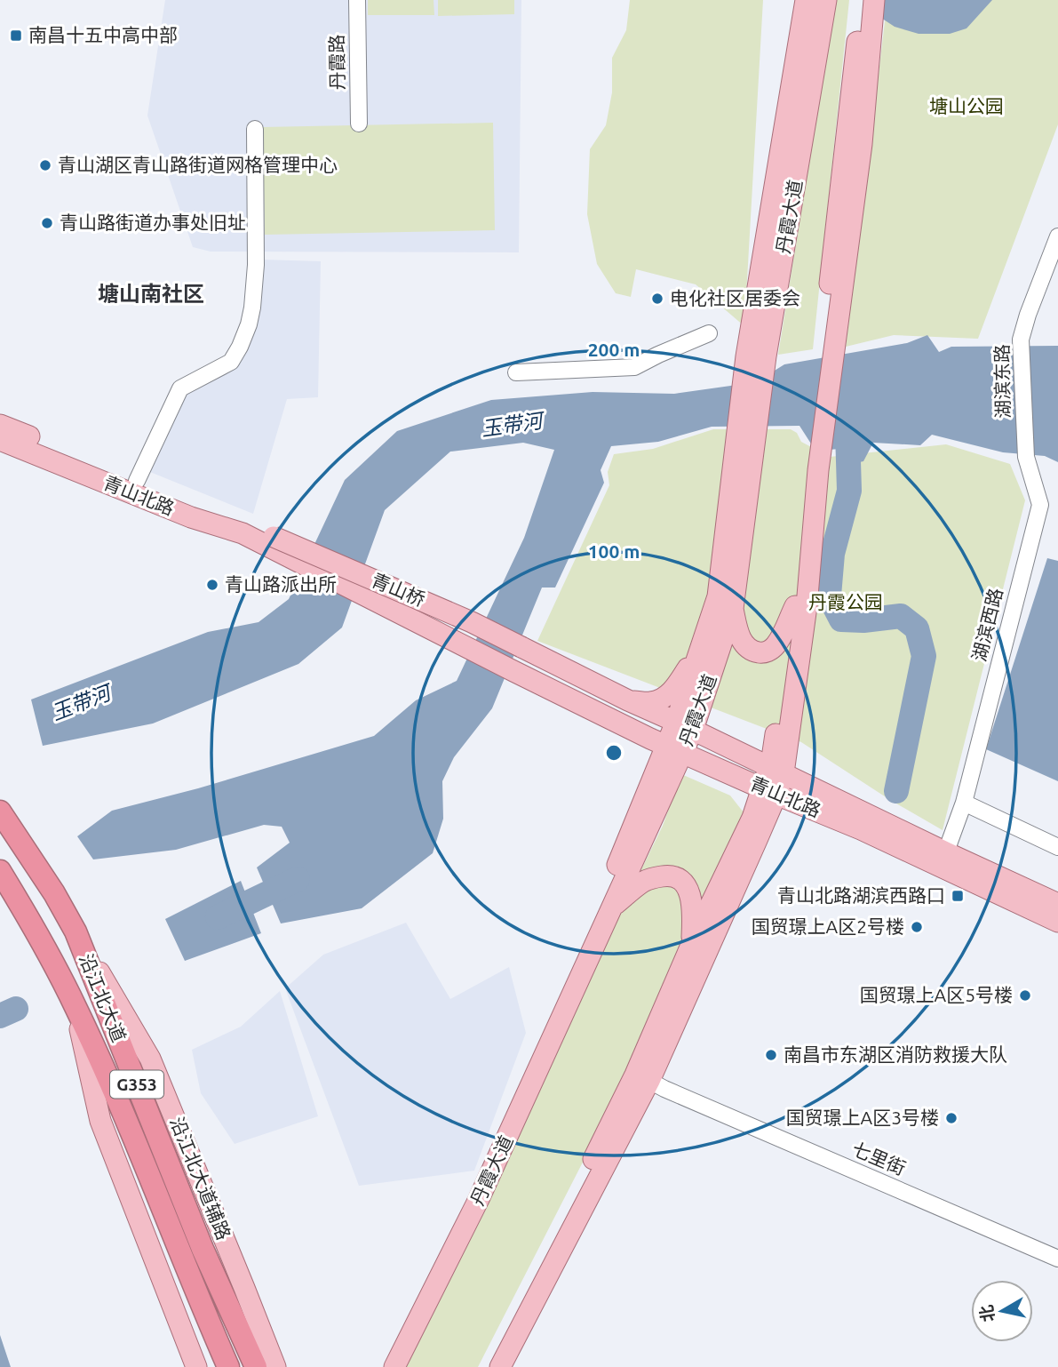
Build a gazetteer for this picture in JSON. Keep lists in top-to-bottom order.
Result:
{
  "streets": {
    "highway": ["沿江北大道", "G353"],
    "main road": [
      "丹霞大道",
      "青山北路",
      "青山桥",
      "沿江北大道辅路"
    ],
    "street": [
      "丹霞路",
      "湖滨东路",
      "湖滨西路",
      "七里街"
    ]
  },
  "crossings": [
    ["丹霞大道", "青山北路"],
    ["湖滨东路", "湖滨西路"],
    ["青山北路", "青山桥"],
    ["青山北路", "湖滨西路"],
    ["沿江北大道", "沿江北大道辅路"]
  ],
  "districts": ["塘山南社区"],
  "water": ["玉带河"],
  "parks": ["塘山公园", "丹霞公园"],
  "places": {
    "transit": ["南昌十五中高中部", "青山北路湖滨西路口"],
    "other": [
      "青山湖区青山路街道网格管理中心",
      "青山路街道办事处旧址",
      "电化社区居委会",
      "青山路派出所",
      "国贸璟上A区2号楼",
      "国贸璟上A区5号楼",
      "南昌市东湖区消防救援大队",
      "国贸璟上A区3号楼"
    ]
  },
  "north": "left",
  "rings": ["200 m", "100 m"]
}
